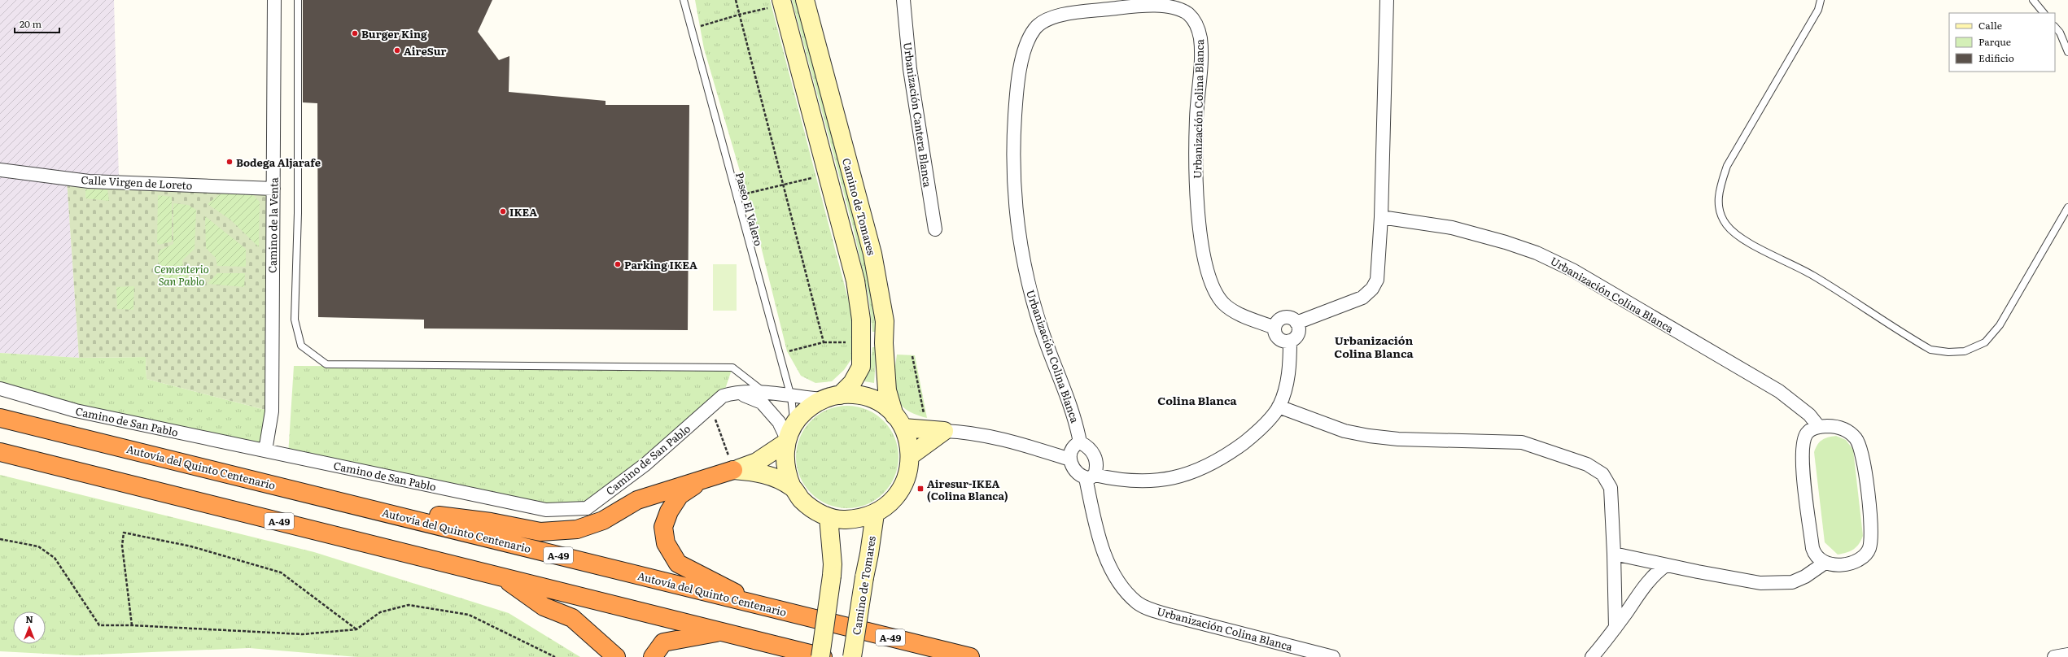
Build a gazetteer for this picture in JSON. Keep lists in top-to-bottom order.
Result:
{
  "streets": {
    "highway": ["Autovía del Quinto Centenario", "A-49"],
    "street": [
      "Urbanización Colina Blanca",
      "Urbanización Cantera Blanca",
      "Calle Virgen de Loreto",
      "Camino de Tomares",
      "Camino de la Venta",
      "Camino de San Pablo"
    ],
    "lane": ["Paseo El Valero"]
  },
  "crossings": [
    ["Calle Virgen de Loreto", "Camino de la Venta"],
    ["Paseo El Valero", "Camino de San Pablo"],
    ["Camino de la Venta", "Camino de San Pablo"]
  ],
  "districts": ["Urbanización Colina Blanca", "Colina Blanca"],
  "parks": ["Cementerio San Pablo"],
  "places": {
    "other": [
      "Burger King",
      "AireSur",
      "Bodega Aljarafe",
      "IKEA",
      "Parking IKEA"
    ],
    "transit": ["Airesur-IKEA (Colina Blanca)"]
  },
  "legend": ["Calle", "Parque", "Edificio"],
  "scale_bar": "20 m",
  "north": "top"
}
